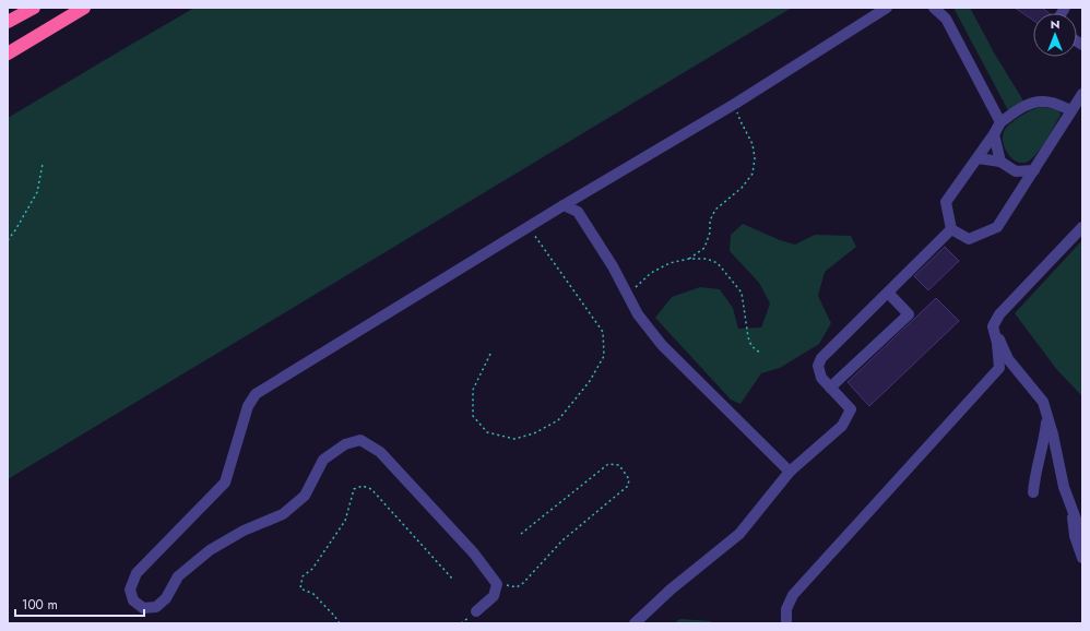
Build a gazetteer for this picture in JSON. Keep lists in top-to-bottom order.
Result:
{
  "scale_bar": "100 m",
  "north": "top"
}
